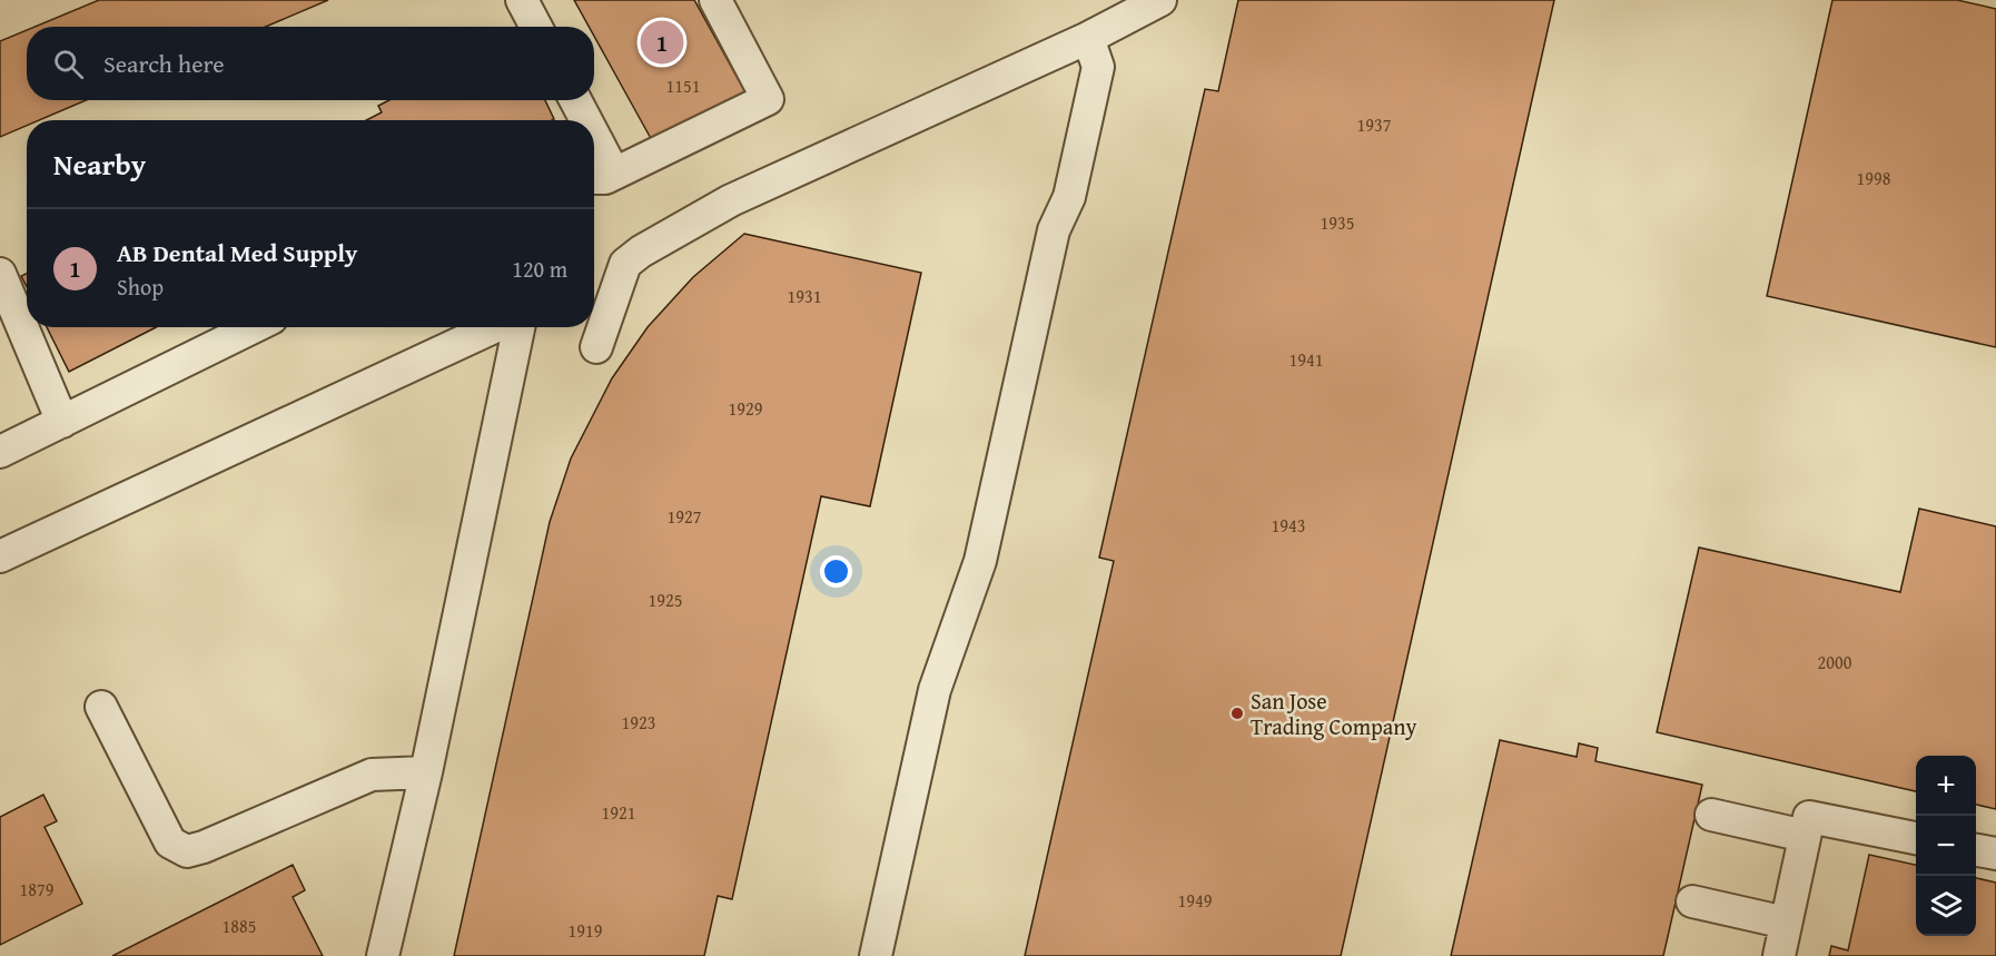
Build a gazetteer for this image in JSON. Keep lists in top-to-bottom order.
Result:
{
  "places": ["San Jose Trading Company"],
  "house_numbers": [
    "1151",
    "1937",
    "1998",
    "1935",
    "1931",
    "1941",
    "1929",
    "1927",
    "1943",
    "1925",
    "2000",
    "1923",
    "1921",
    "1879",
    "1949",
    "1885",
    "1919"
  ],
  "page": {
    "pins": "1",
    "search": "Search here",
    "heading": "Nearby",
    "list": [
      {
        "mark": "1",
        "name": "AB Dental Med Supply",
        "note": "Shop",
        "value": "120 m"
      }
    ],
    "map_buttons": ["+", "−"]
  }
}
